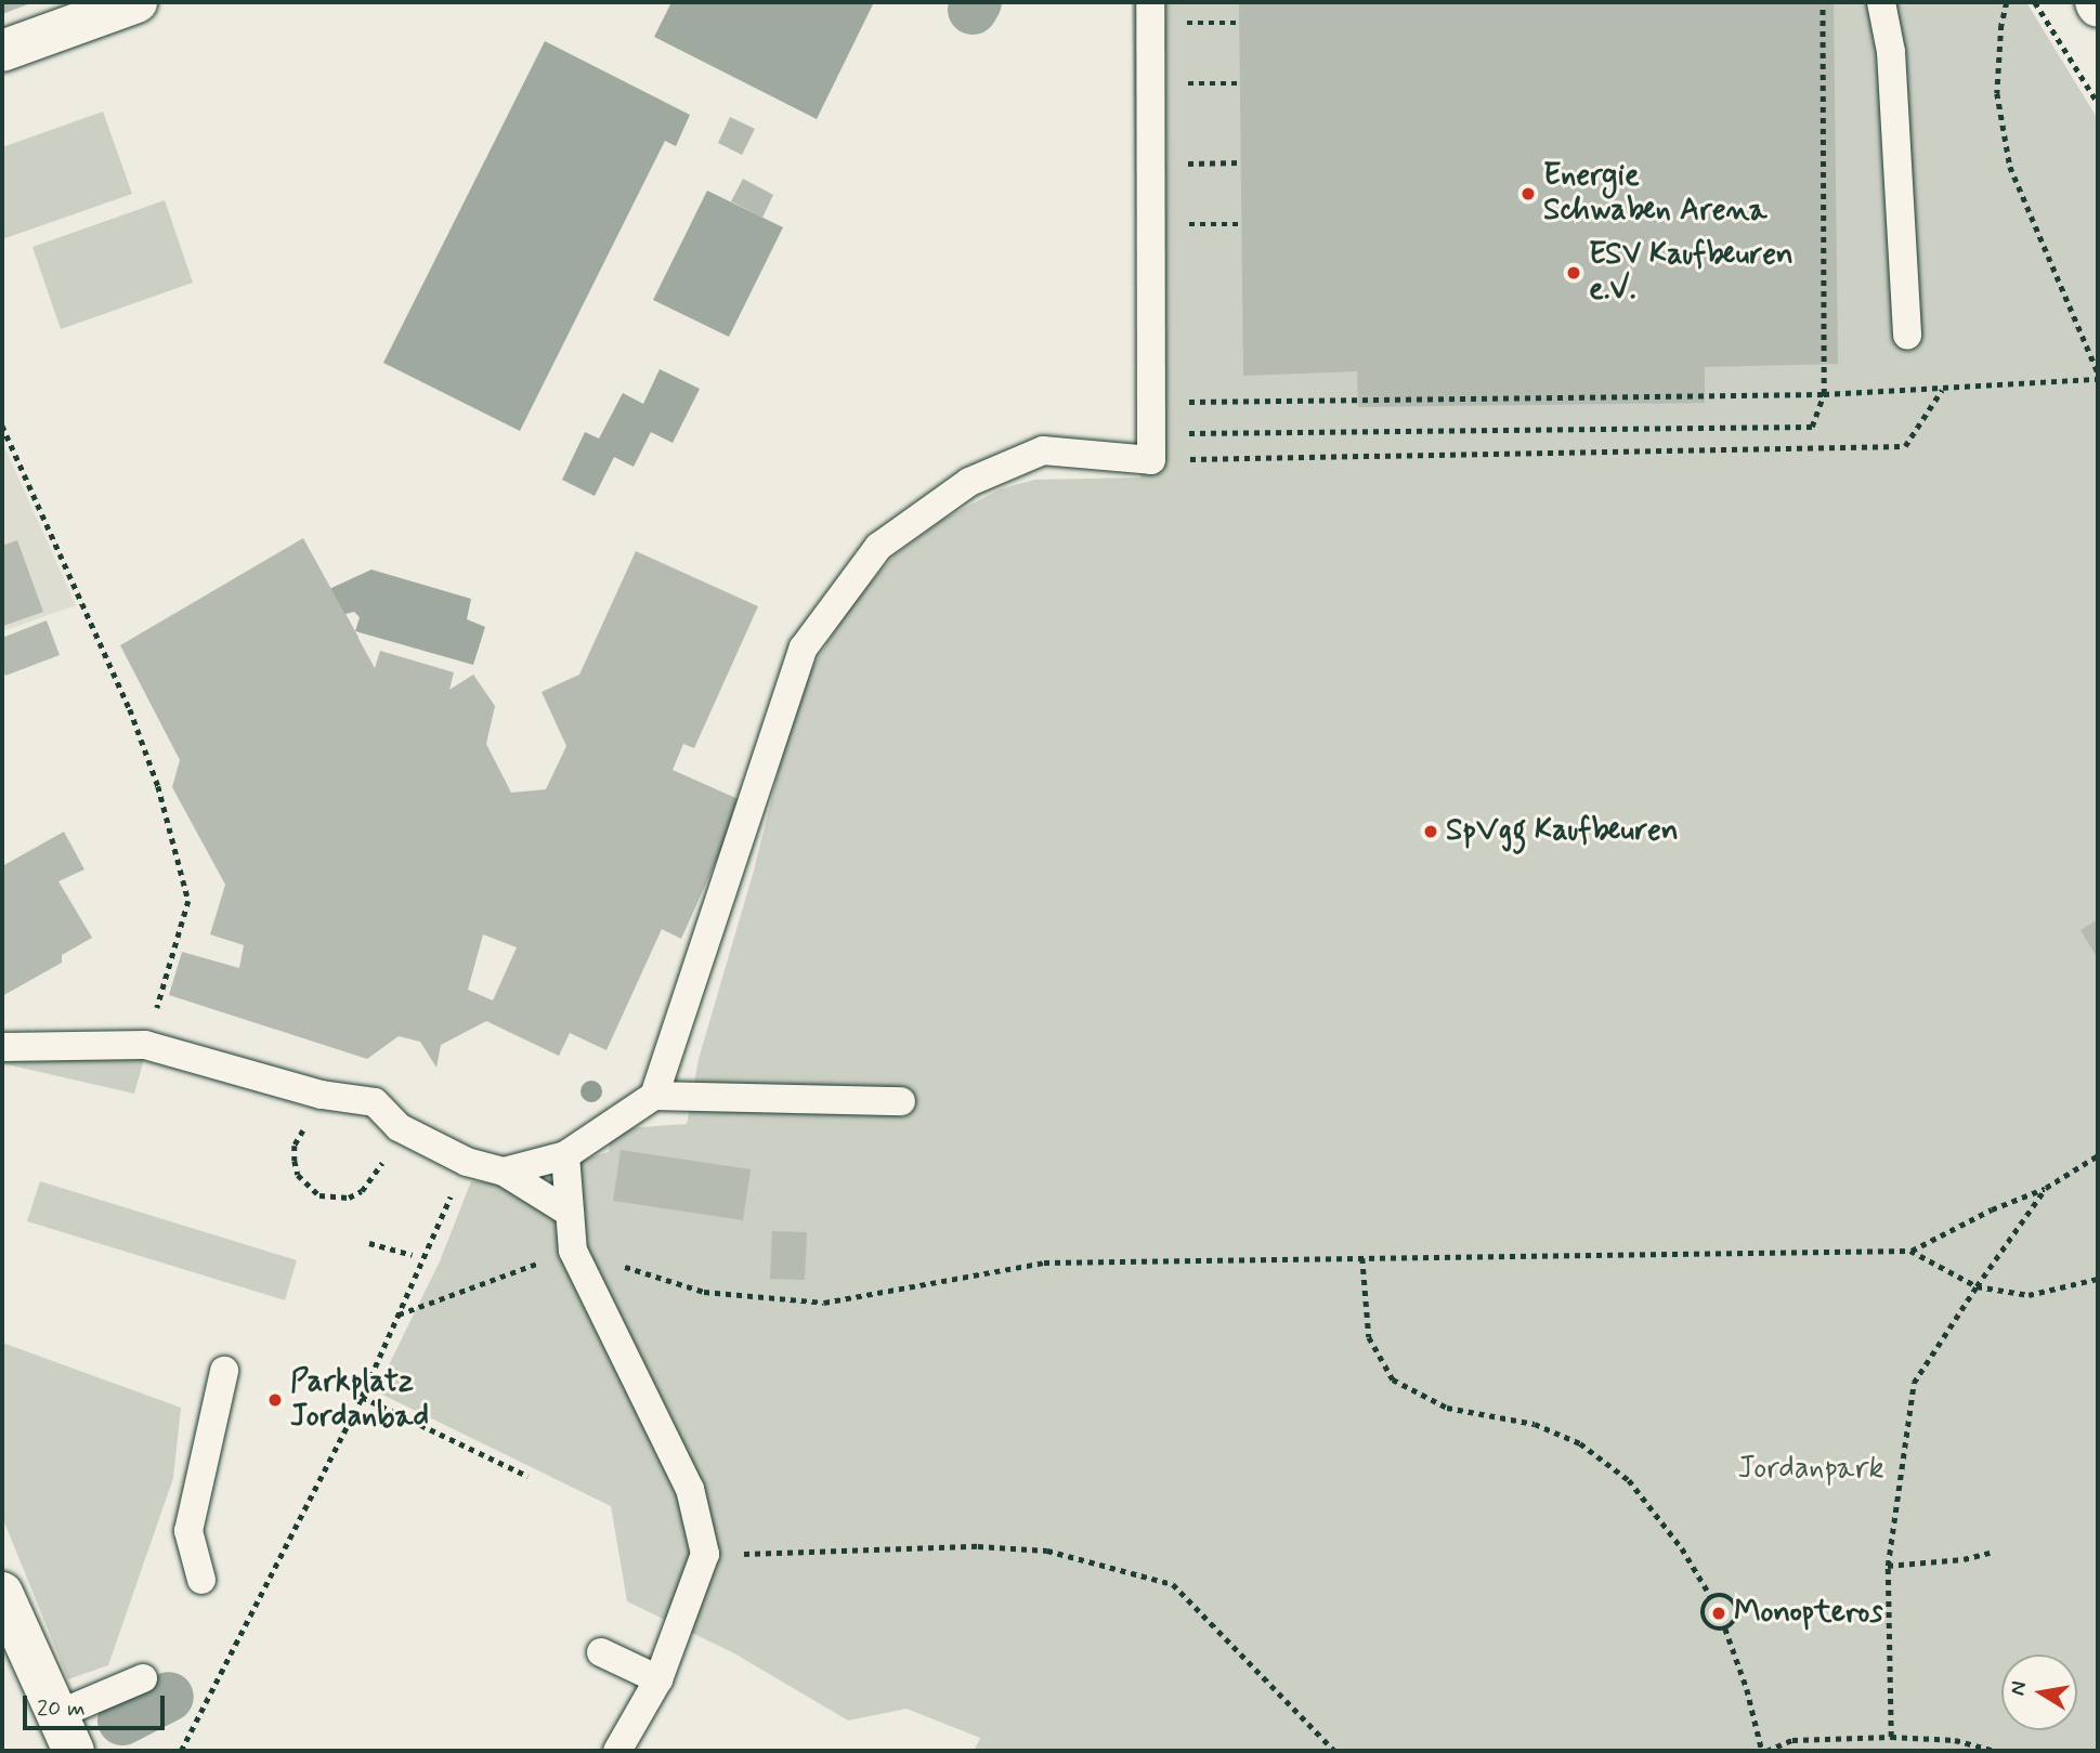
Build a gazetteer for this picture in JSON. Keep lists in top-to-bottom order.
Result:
{
  "parks": ["Jordanpark"],
  "places": [
    "Energie Schwaben Arena",
    "ESV Kaufbeuren e.V.",
    "SpVgg Kaufbeuren",
    "Parkplatz Jordanbad",
    "Monopteros"
  ],
  "scale_bar": "20 m",
  "north": "left"
}
